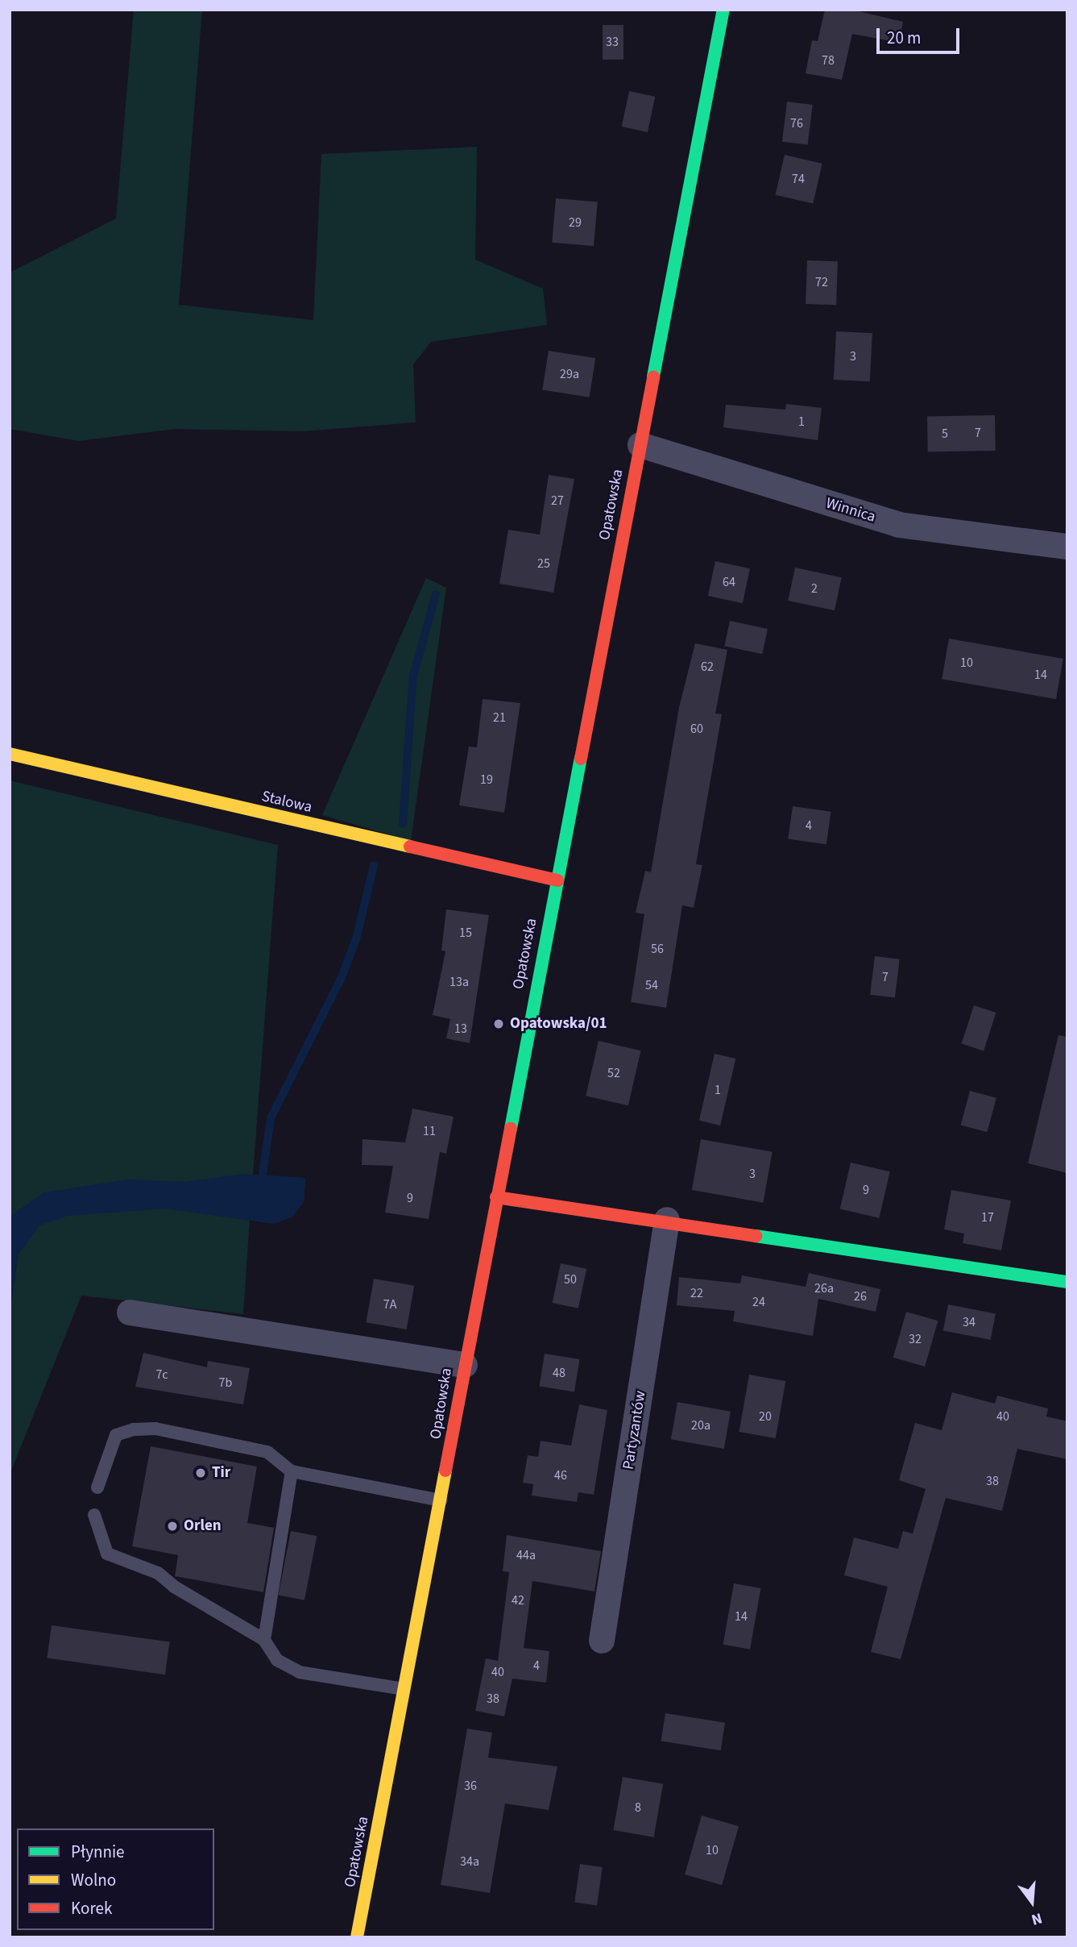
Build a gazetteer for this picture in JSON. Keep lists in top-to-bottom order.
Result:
{
  "streets": {
    "street": [
      "Opatowska",
      "Winnica",
      "Stalowa",
      "Partyzantów"
    ]
  },
  "crossings": [
    ["Opatowska", "Winnica"],
    ["Opatowska", "Stalowa"]
  ],
  "places": ["Opatowska/01", "Tir", "Orlen"],
  "house_numbers": [
    "33",
    "78",
    "76",
    "74",
    "29",
    "72",
    "3",
    "29a",
    "1",
    "7",
    "5",
    "27",
    "25",
    "64",
    "2",
    "10",
    "62",
    "14",
    "21",
    "60",
    "19",
    "4",
    "15",
    "56",
    "7",
    "13a",
    "54",
    "13",
    "52",
    "1",
    "11",
    "3",
    "9",
    "9",
    "17",
    "50",
    "26a",
    "22",
    "26",
    "24",
    "7A",
    "34",
    "32",
    "48",
    "7c",
    "7b",
    "20",
    "40",
    "20a",
    "46",
    "38",
    "44a",
    "42",
    "14",
    "4",
    "40",
    "38",
    "36",
    "8",
    "10",
    "34a"
  ],
  "legend": ["Płynnie", "Wolno", "Korek"],
  "scale_bar": "20 m",
  "north": "bottom"
}
